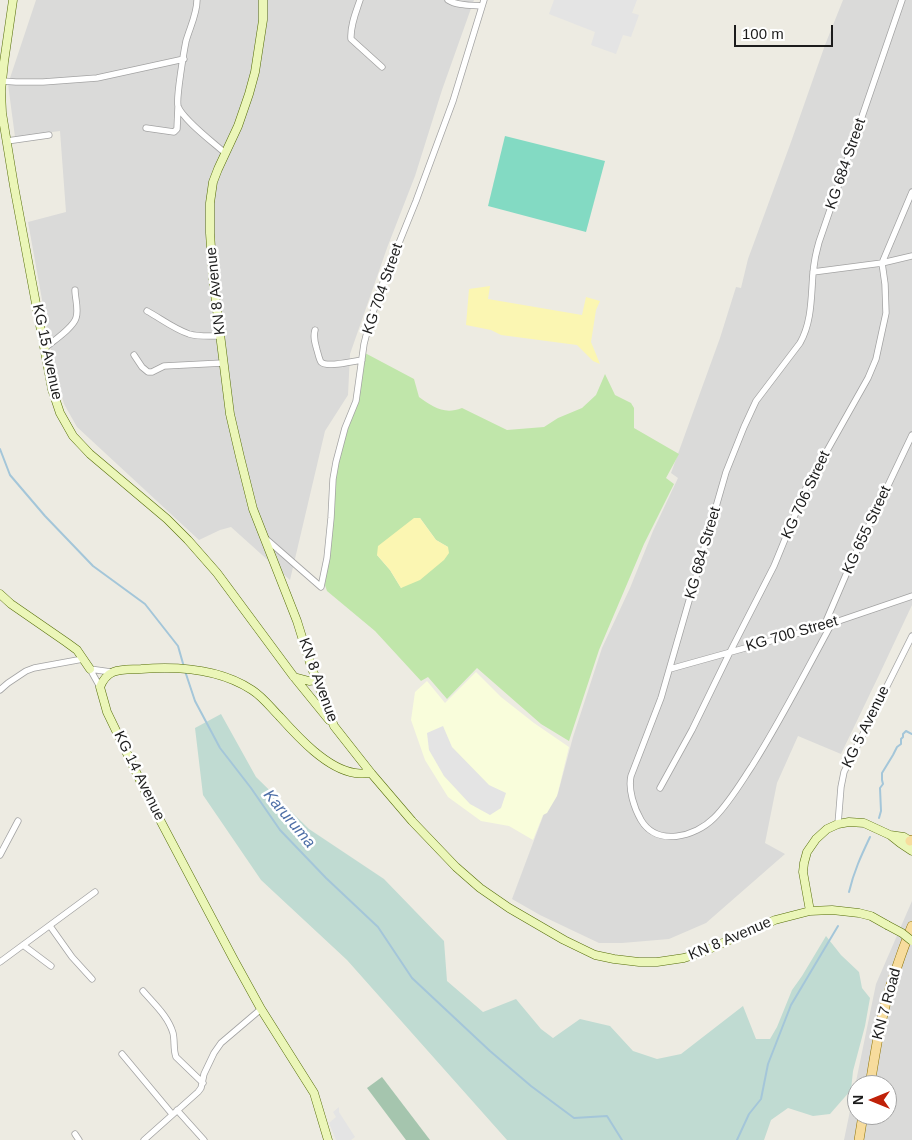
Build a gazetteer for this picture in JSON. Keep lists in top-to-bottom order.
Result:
{
  "streets": {
    "main road": [
      "KN 8 Avenue",
      "KG 15 Avenue",
      "KG 14 Avenue",
      "KN 7 Road"
    ],
    "street": [
      "KG 684 Street",
      "KG 704 Street",
      "KG 706 Street",
      "KG 655 Street",
      "KG 700 Street",
      "KG 5 Avenue"
    ]
  },
  "crossings": [
    ["KG 684 Street", "KG 700 Street"],
    ["KG 704 Street", "KN 8 Avenue"],
    ["KN 8 Avenue", "KG 15 Avenue"],
    ["KG 706 Street", "KG 700 Street"],
    ["KG 655 Street", "KG 700 Street"]
  ],
  "water": ["Karuruma"],
  "scale_bar": "100 m",
  "north": "left"
}
